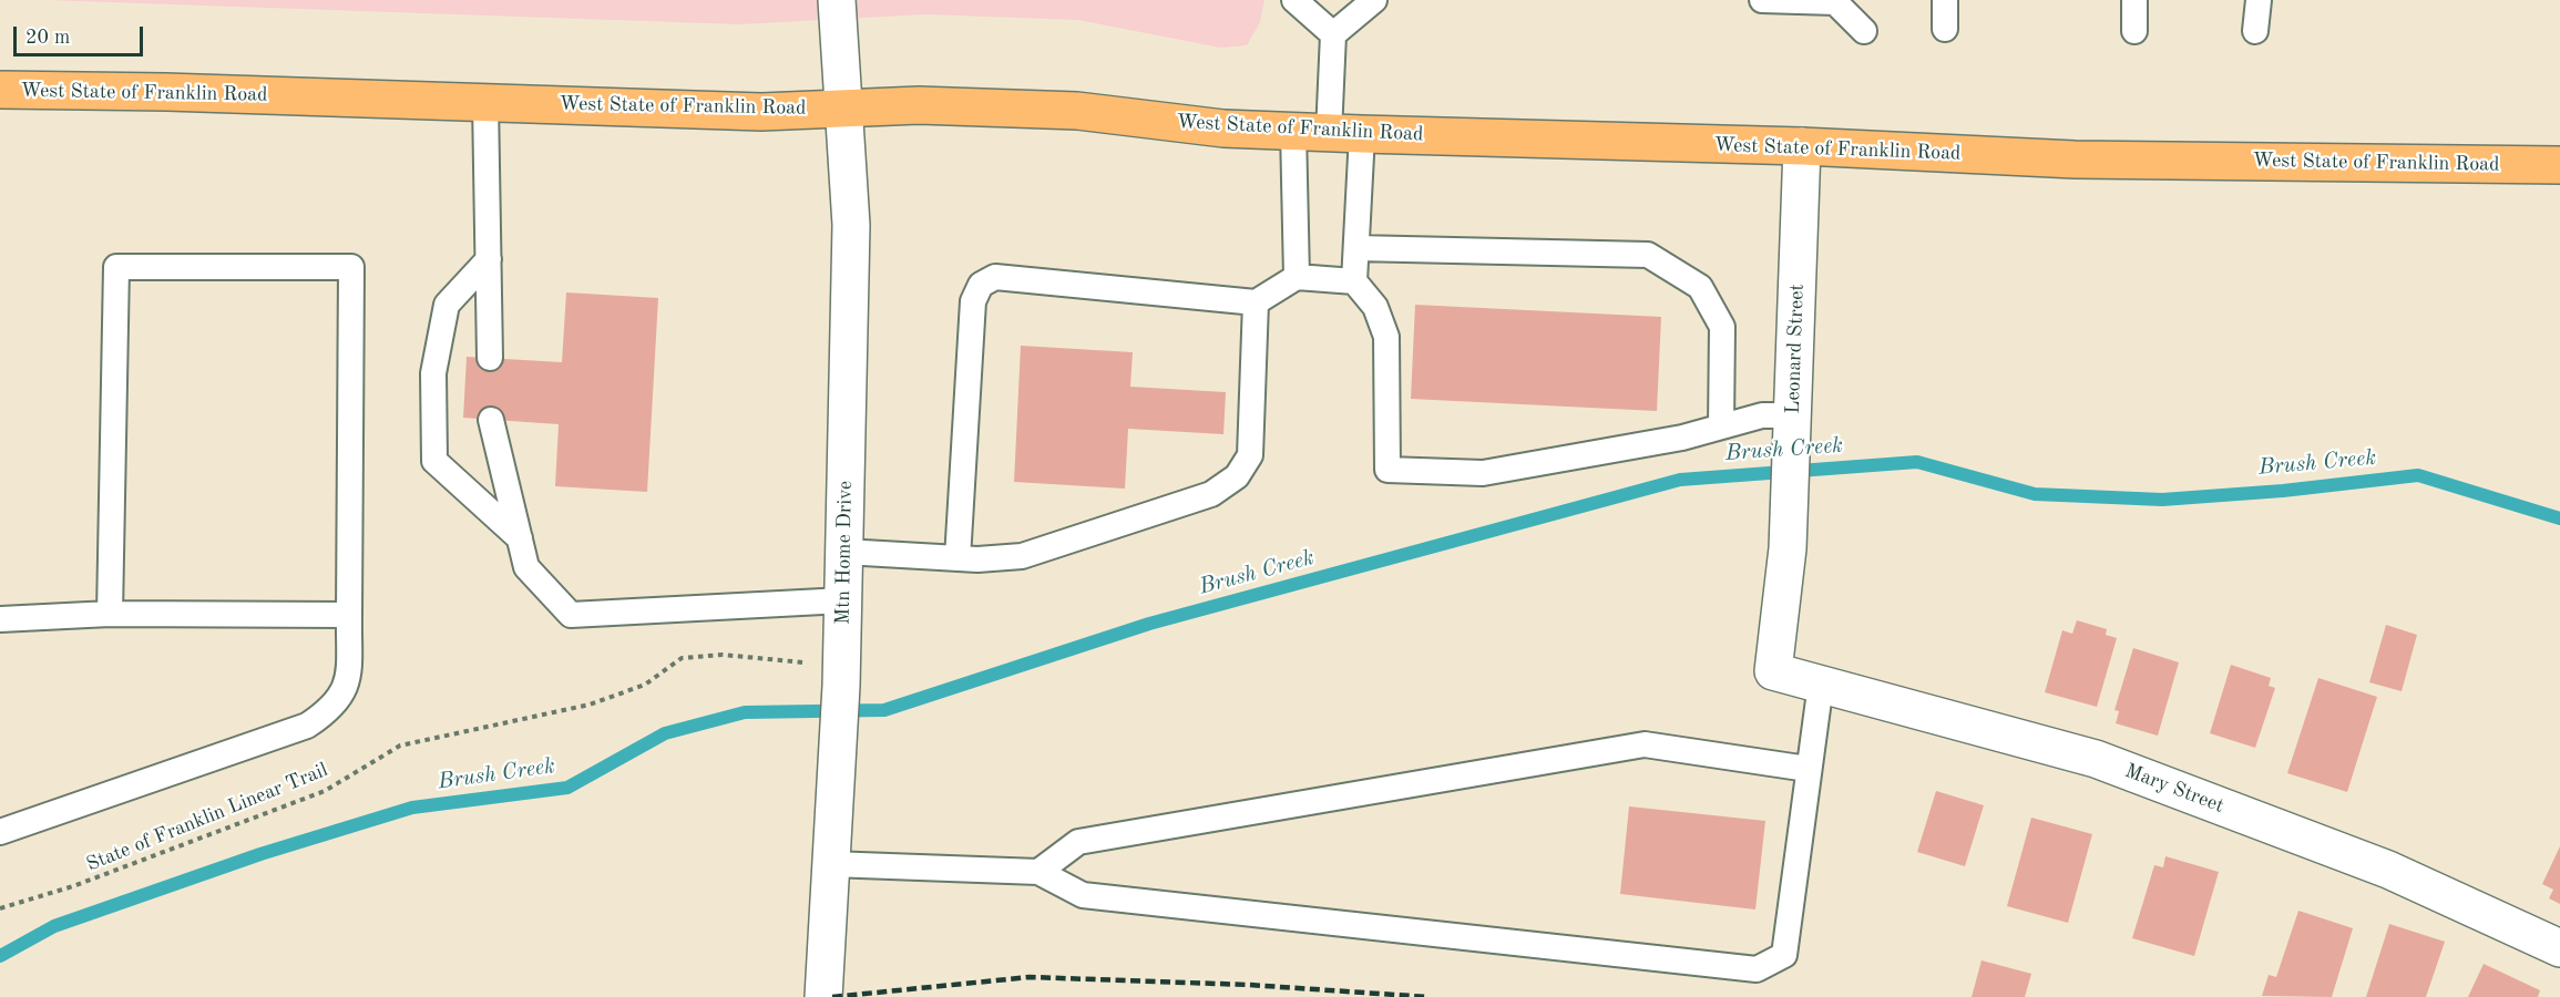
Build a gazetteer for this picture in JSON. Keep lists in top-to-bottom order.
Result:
{
  "streets": {
    "highway": ["West State of Franklin Road"],
    "street": ["Leonard Street", "Mtn Home Drive", "Mary Street"],
    "path": ["State of Franklin Linear Trail"]
  },
  "crossings": [
    ["West State of Franklin Road", "Leonard Street"],
    ["West State of Franklin Road", "Mtn Home Drive"],
    ["Leonard Street", "Mary Street"],
    ["Mtn Home Drive", "State of Franklin Linear Trail"]
  ],
  "water": ["Brush Creek"],
  "scale_bar": "20 m"
}
